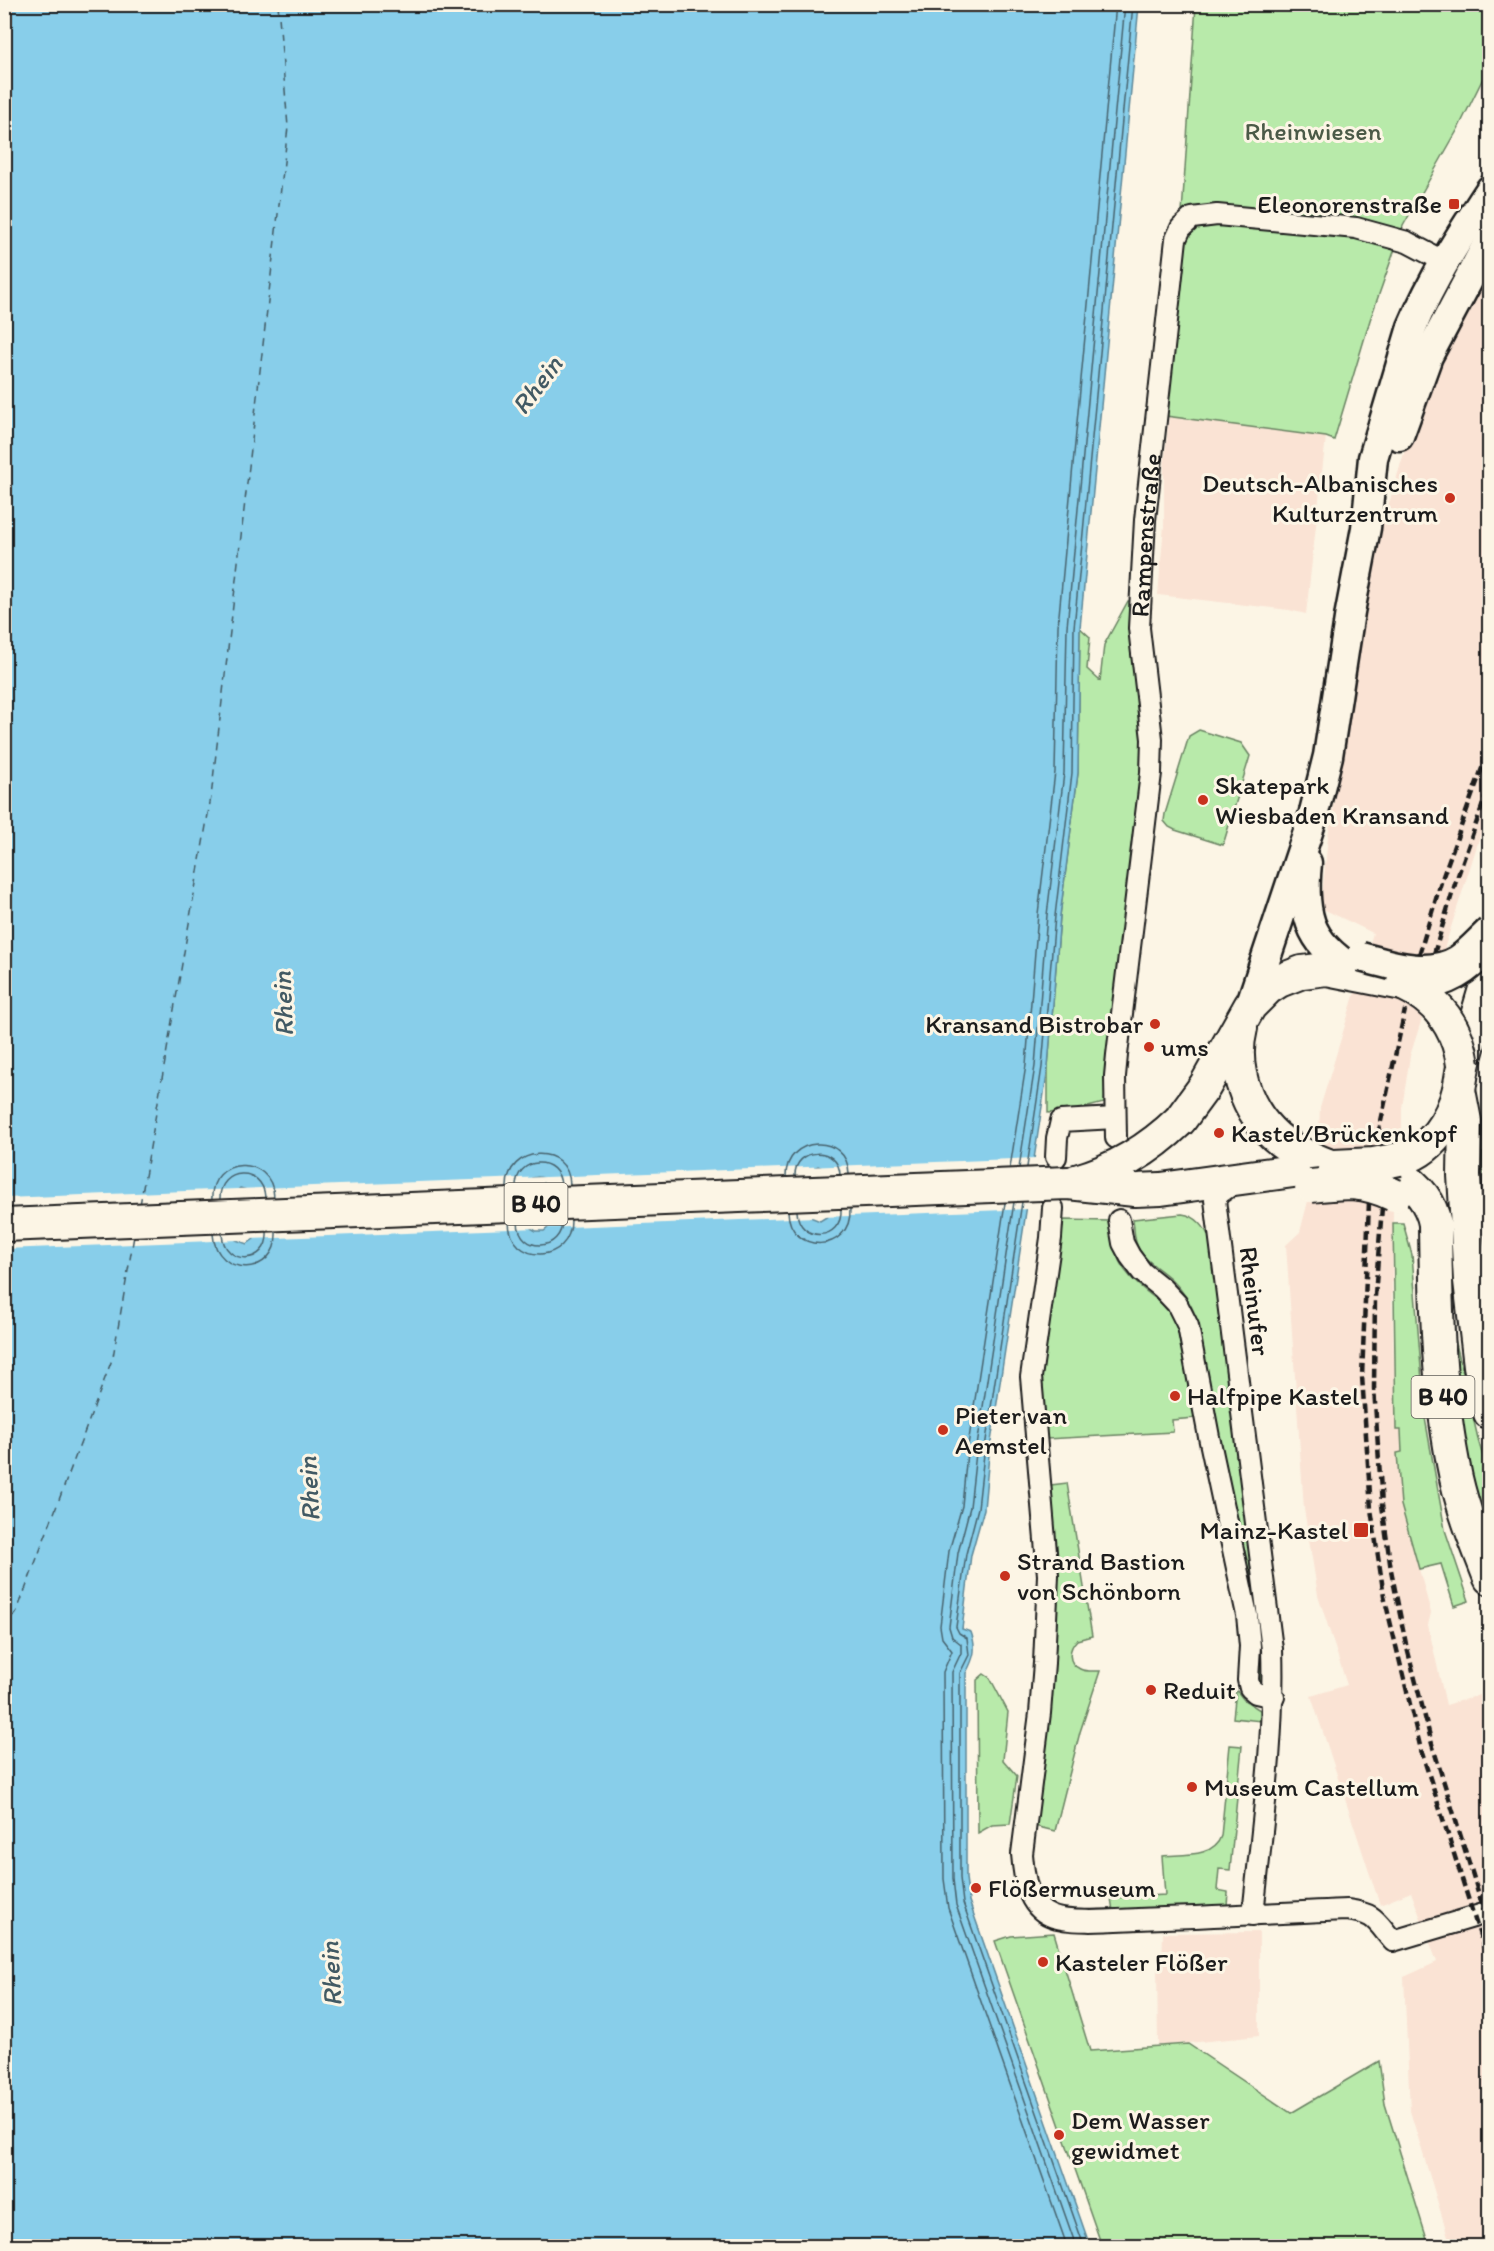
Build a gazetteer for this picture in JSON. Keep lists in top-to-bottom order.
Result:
{
  "streets": {
    "main road": ["B 40"],
    "street": ["Rampenstraße", "Rheinufer"]
  },
  "crossings": [
    ["B 40", "Rheinufer"]
  ],
  "water": ["Rhein"],
  "parks": ["Rheinwiesen"],
  "places": {
    "transit": ["Eleonorenstraße", "Mainz-Kastel"],
    "other": [
      "Deutsch-Albanisches Kulturzentrum",
      "Skatepark Wiesbaden Kransand",
      "Kransand Bistrobar",
      "ums",
      "Kastel/Brückenkopf",
      "Halfpipe Kastel",
      "Pieter van Aemstel",
      "Strand Bastion von Schönborn",
      "Reduit",
      "Museum Castellum",
      "Flößermuseum",
      "Kasteler Flößer",
      "Dem Wasser gewidmet"
    ]
  }
}
